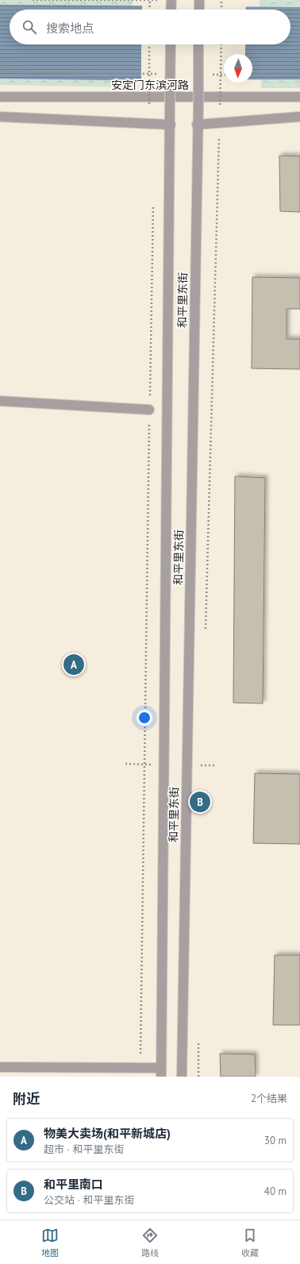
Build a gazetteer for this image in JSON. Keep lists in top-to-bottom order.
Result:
{
  "streets": {
    "street": ["安定门东滨河路", "和平里东街"]
  },
  "north": "bottom",
  "page": {
    "search": "搜索地点",
    "pins": ["A", "B"],
    "heading": ["附近", "2个结果"],
    "list": [
      {
        "mark": "A",
        "name": "物美大卖场(和平新城店)",
        "note": "超市 · 和平里东街",
        "value": "30 m"
      },
      {
        "mark": "B",
        "name": "和平里南口",
        "note": "公交站 · 和平里东街",
        "value": "40 m"
      }
    ],
    "nav": ["地图", "路线", "收藏"]
  }
}
